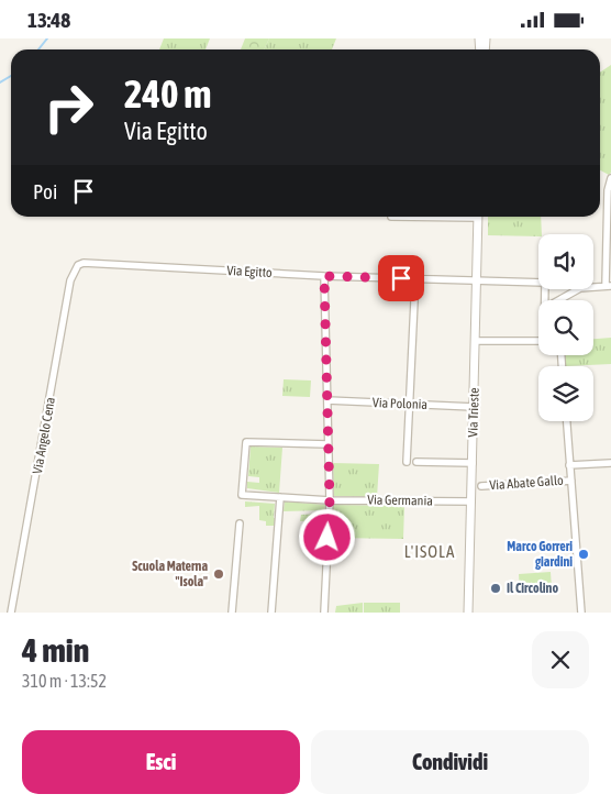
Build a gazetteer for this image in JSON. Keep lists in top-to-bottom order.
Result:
{
  "streets": {
    "street": [
      "Via Egitto",
      "Via Polonia",
      "Via Trieste",
      "Via Angelo Cena",
      "Via Abate Gallo",
      "Via Germania"
    ]
  },
  "crossings": [
    ["Via Egitto", "Via Trieste"],
    ["Via Egitto", "Via Angelo Cena"],
    ["Via Polonia", "Via Trieste"],
    ["Via Trieste", "Via Germania"]
  ],
  "districts": ["L'ISOLA"],
  "places": ["Marco Gorreri giardini", "Scuola Materna \"Isola\"", "Il Circolino"],
  "page": {
    "status": "13:48",
    "turn": ["240 m", "Via Egitto"],
    "then": "Poi",
    "heading": ["4 min", "310 m · 13:52"],
    "buttons": ["Esci", "Condividi"]
  }
}
